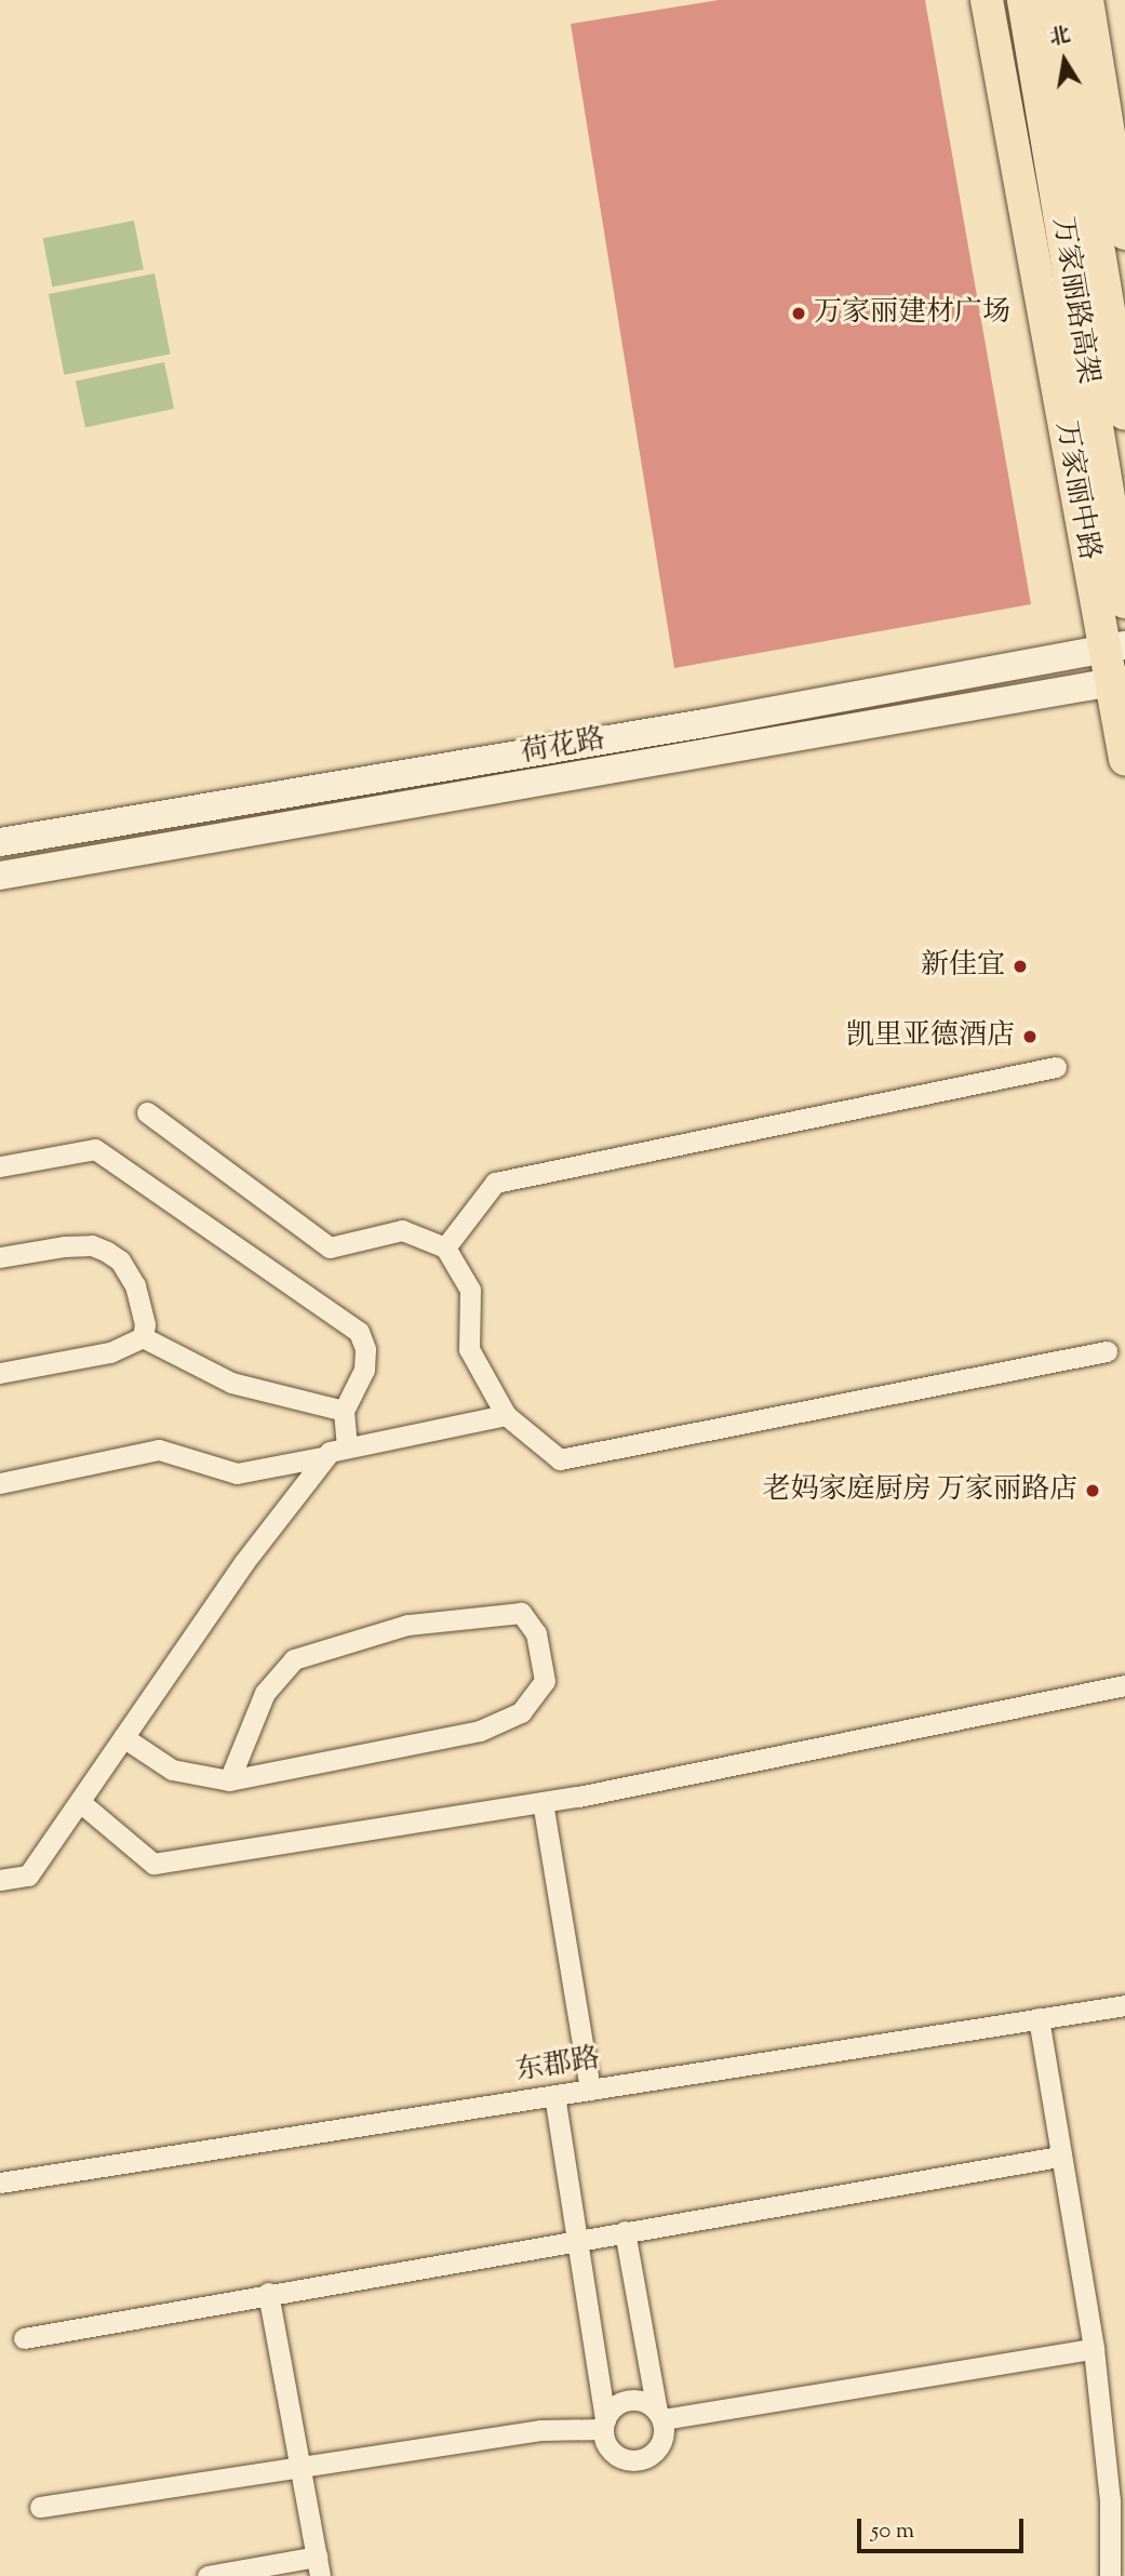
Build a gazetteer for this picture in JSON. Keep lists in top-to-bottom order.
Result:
{
  "streets": {
    "highway": ["万家丽路高架"],
    "main road": ["万家丽中路", "荷花路"],
    "street": ["东郡路"]
  },
  "crossings": [
    ["万家丽中路", "荷花路"]
  ],
  "places": [
    "万家丽建材广场",
    "新佳宜",
    "凯里亚德酒店",
    "老妈家庭厨房 万家丽路店"
  ],
  "scale_bar": "50 m",
  "north": "top"
}
